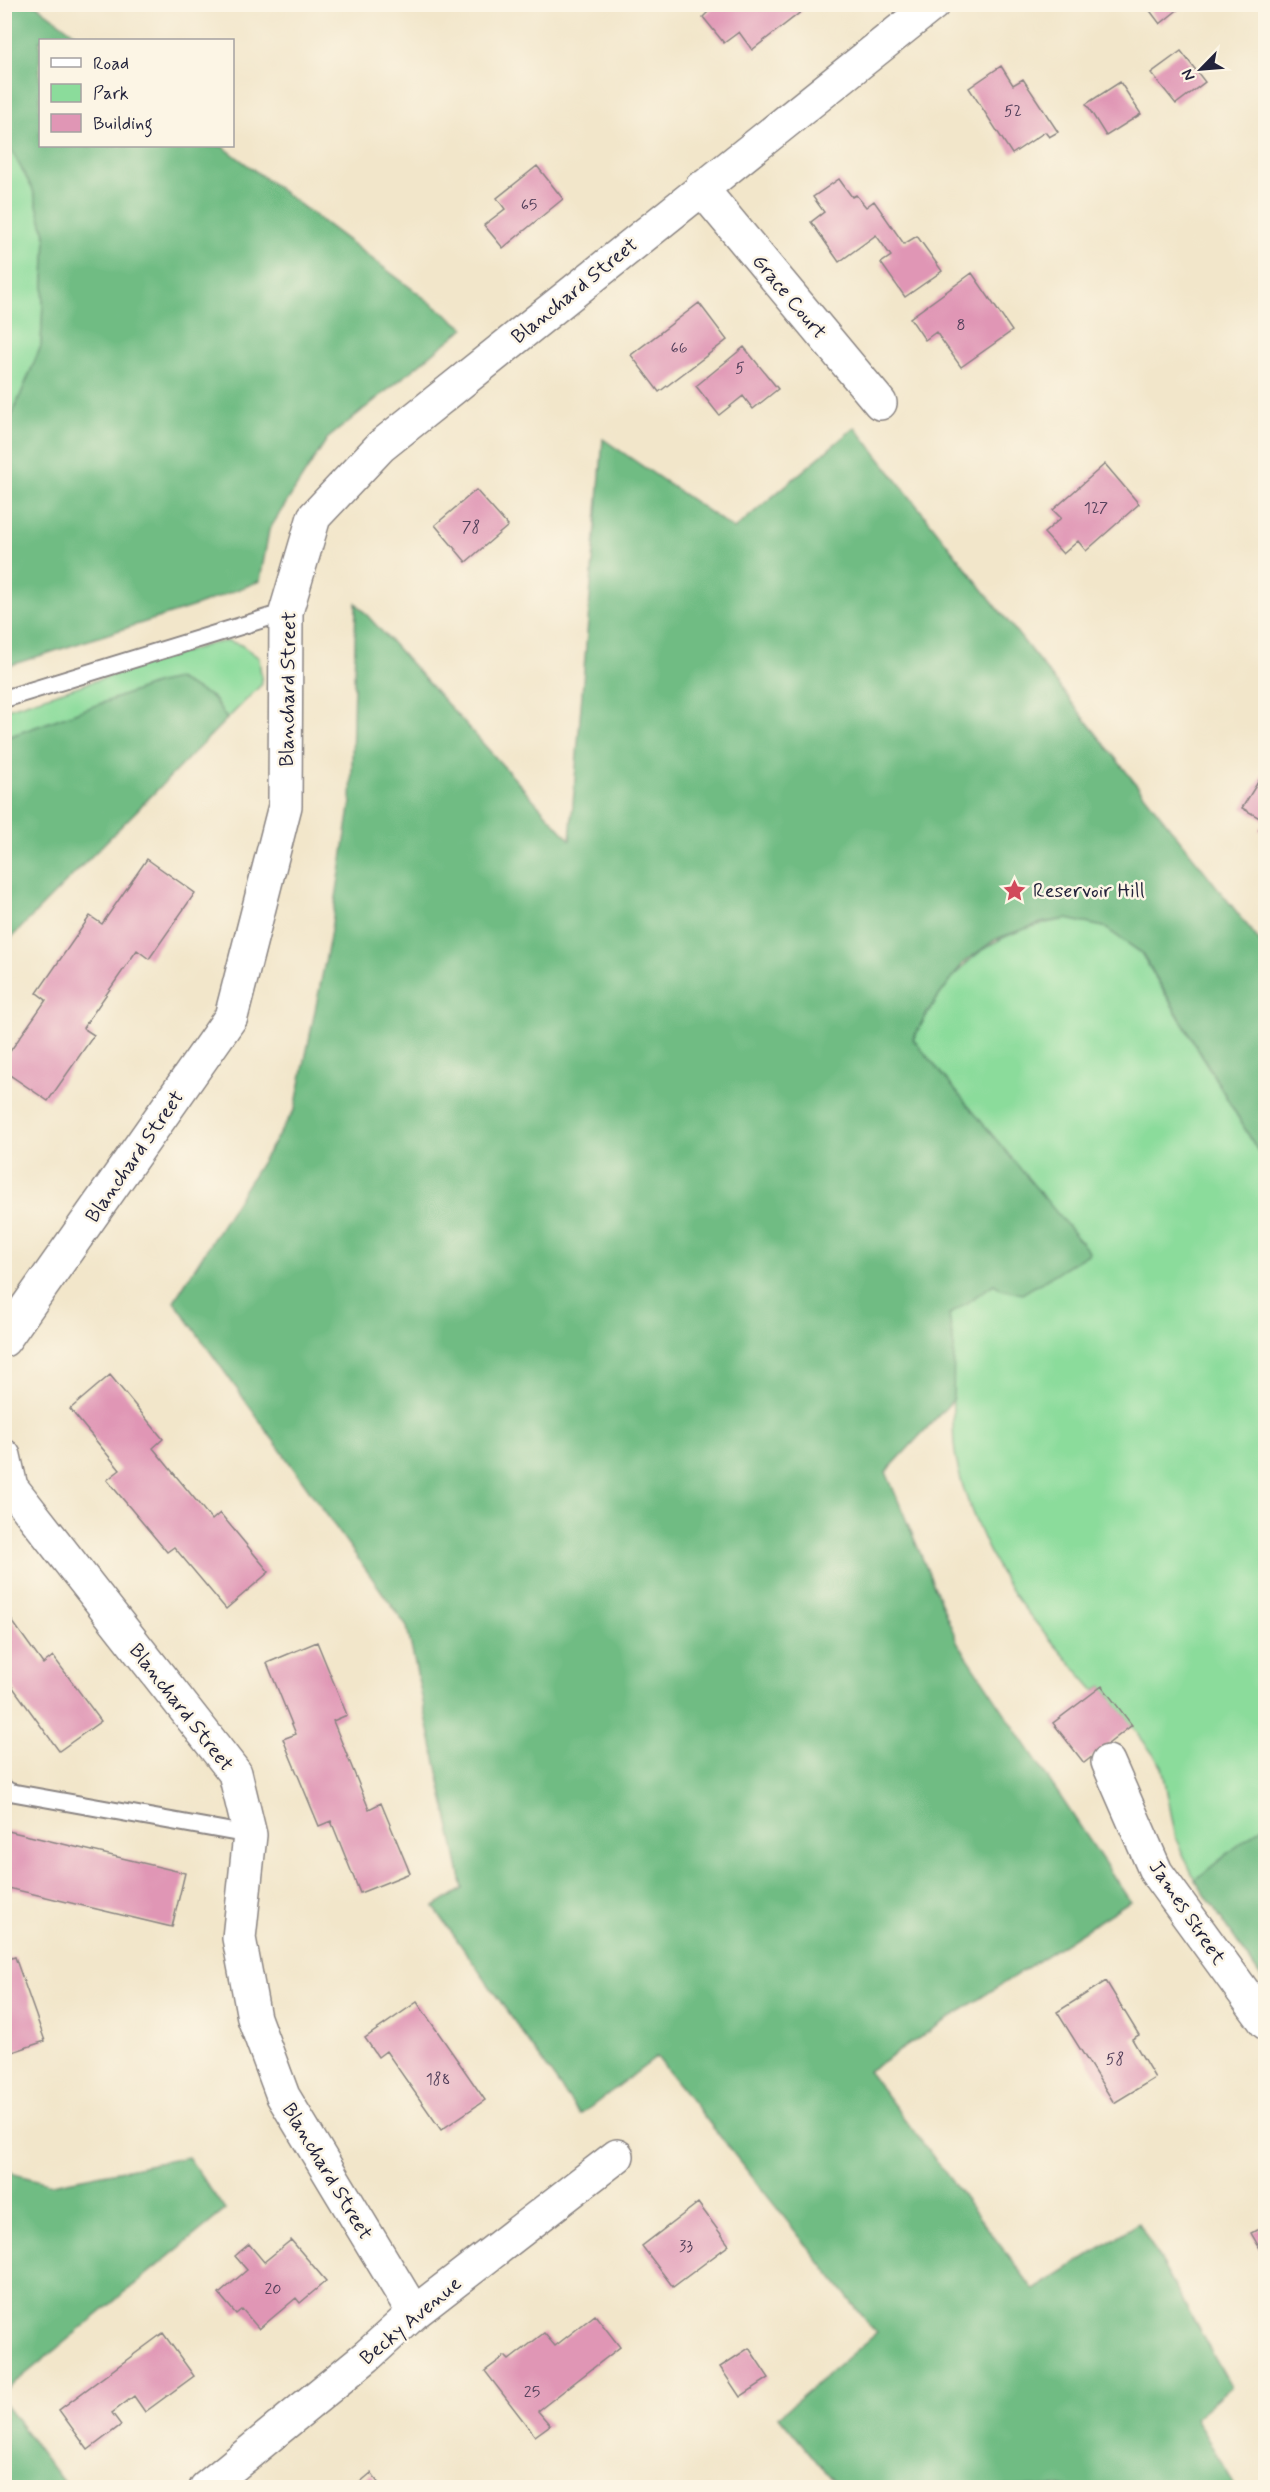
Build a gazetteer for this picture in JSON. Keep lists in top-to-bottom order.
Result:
{
  "streets": {
    "street": [
      "Blanchard Street",
      "Grace Court",
      "James Street",
      "Becky Avenue"
    ]
  },
  "crossings": [
    ["Blanchard Street", "Grace Court"],
    ["Blanchard Street", "Becky Avenue"]
  ],
  "places": {
    "place": ["Reservoir Hill"]
  },
  "house_numbers": [
    "52",
    "65",
    "8",
    "66",
    "5",
    "127",
    "78",
    "58",
    "188",
    "33",
    "20",
    "25"
  ],
  "legend": ["Road", "Park", "Building"],
  "north": "bottom left"
}
